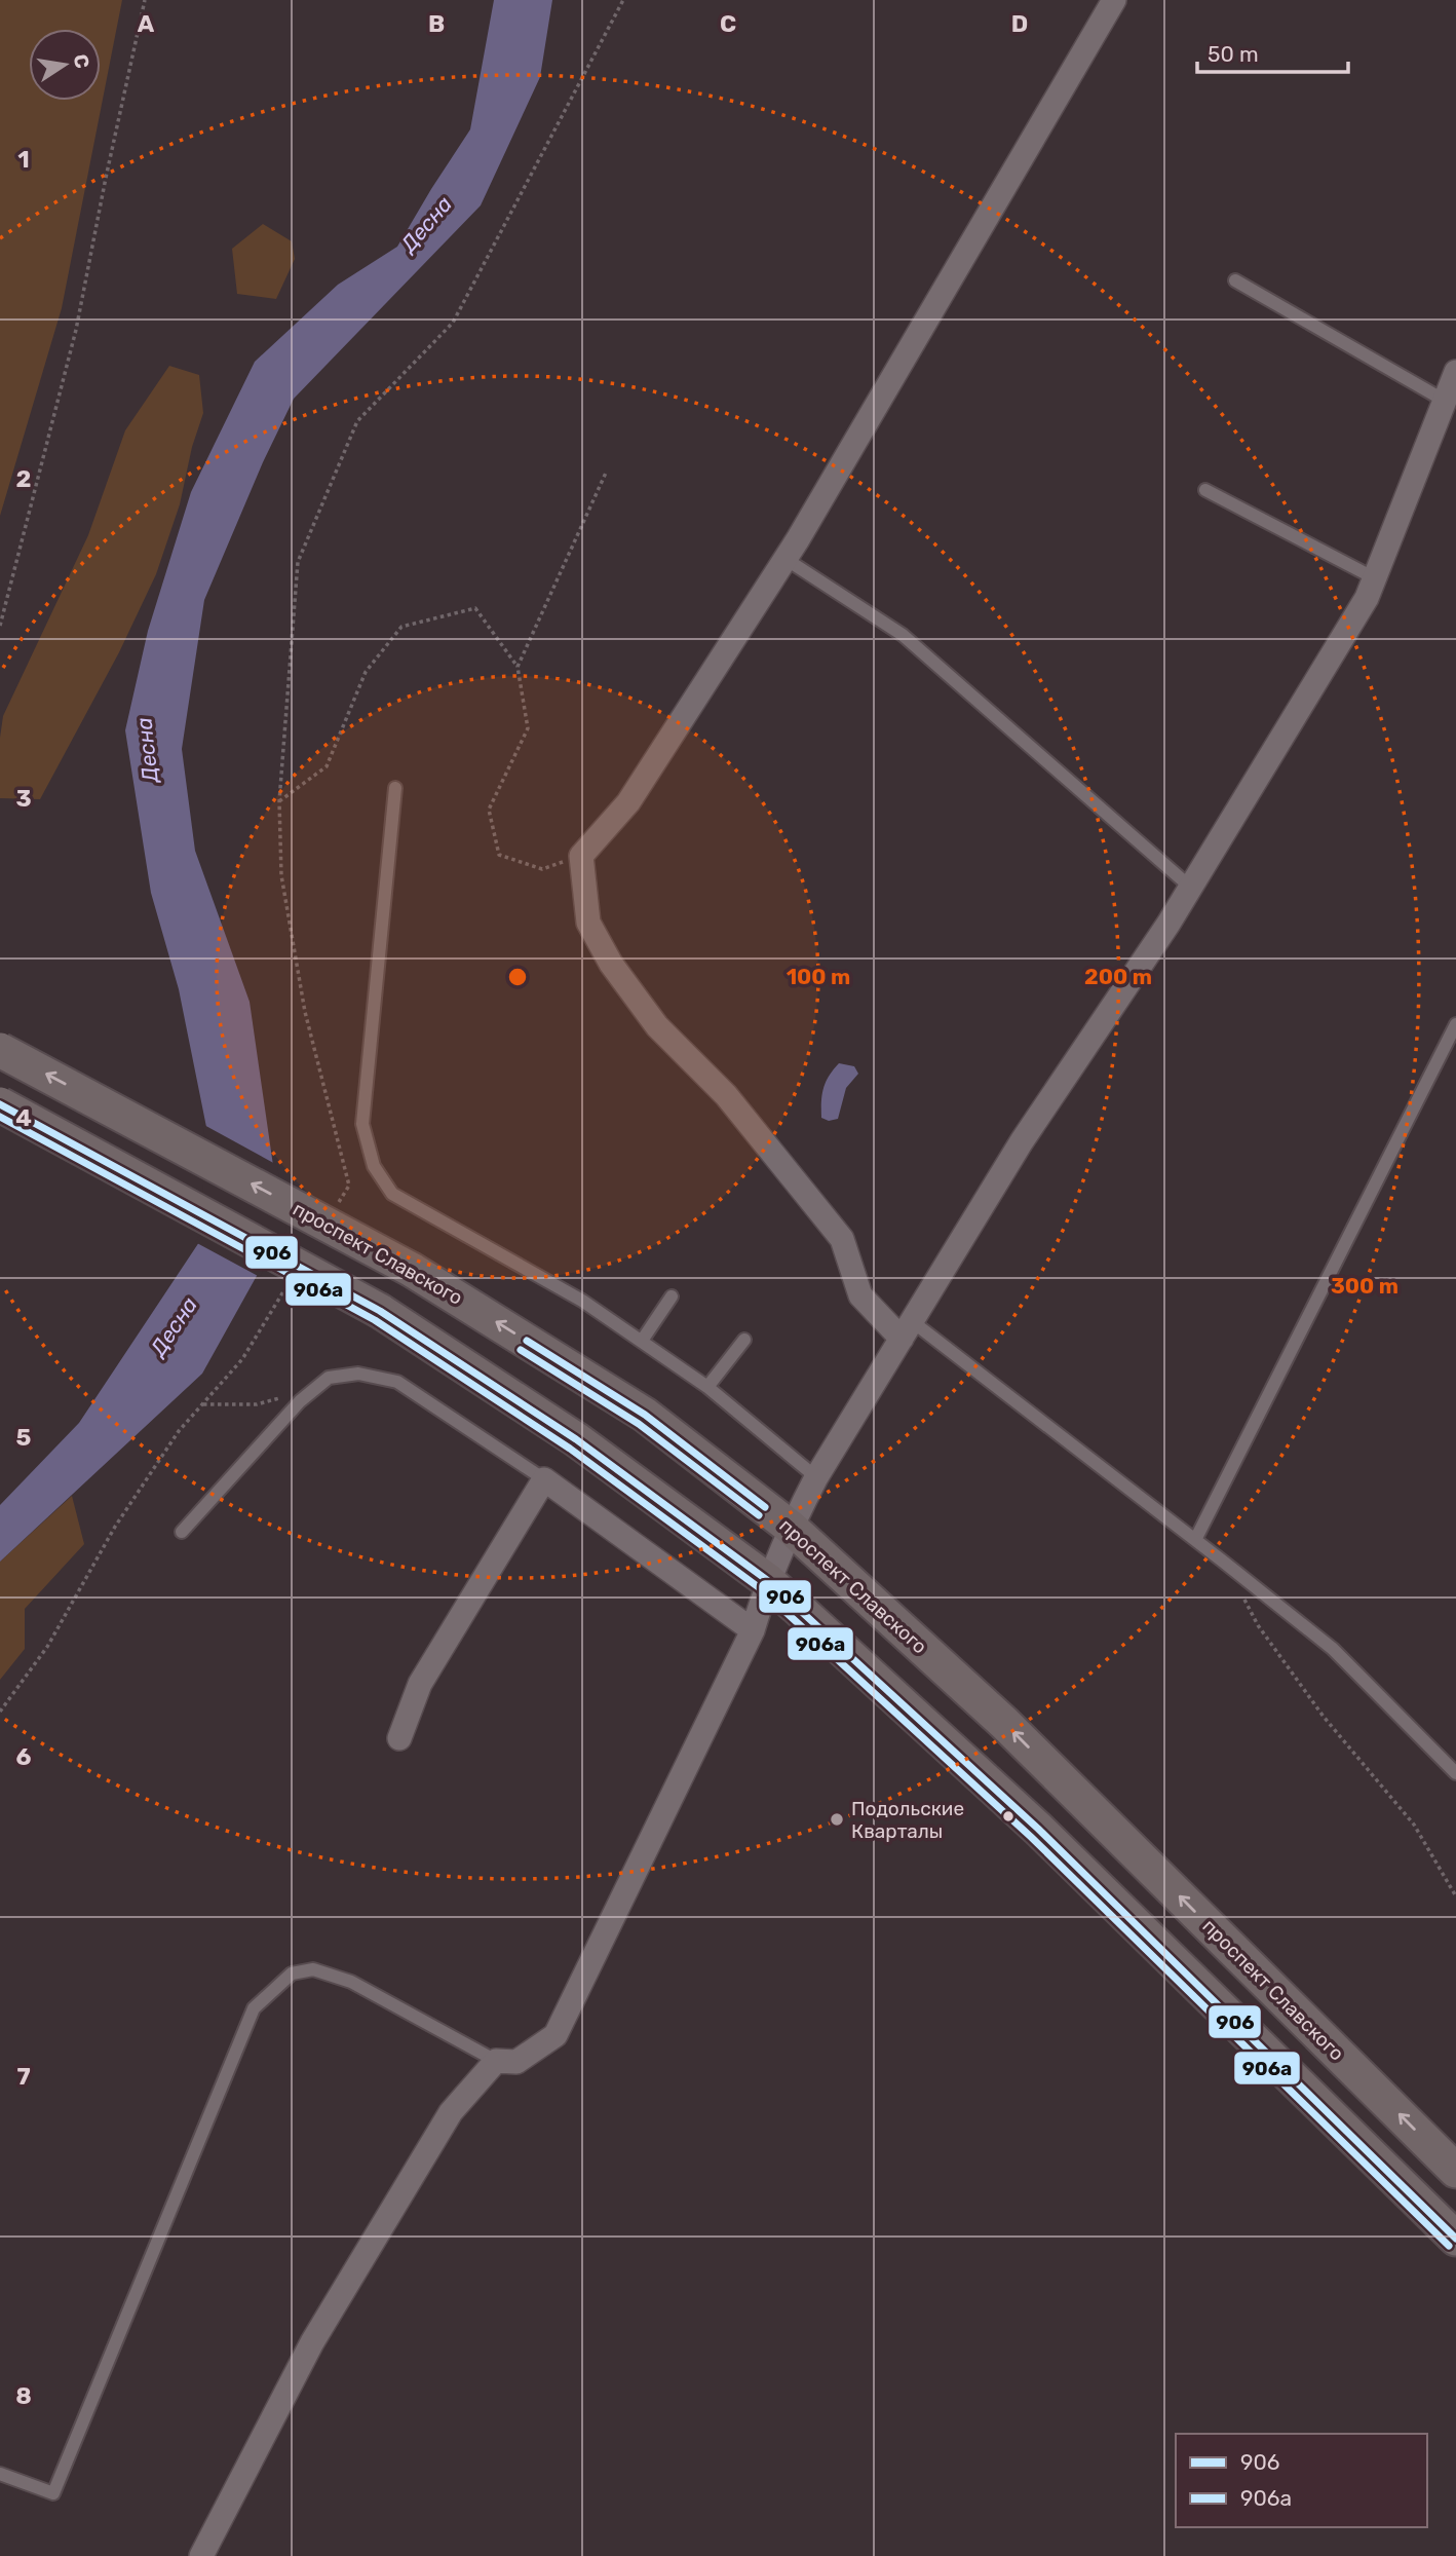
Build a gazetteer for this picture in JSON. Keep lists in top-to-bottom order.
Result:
{
  "streets": {
    "main road": ["проспект Славского"]
  },
  "water": ["Десна"],
  "places": ["Подольские Кварталы"],
  "lines": ["transit line 906", "transit line 906а"],
  "legend": ["906", "906а"],
  "scale_bar": "50 m",
  "north": "right",
  "grid": {
    "columns": [
      "A",
      "B",
      "C",
      "D"
    ],
    "rows": [
      "1",
      "2",
      "3",
      "4",
      "5",
      "6",
      "7",
      "8"
    ]
  },
  "rings": ["100 m", "200 m", "300 m"]
}
